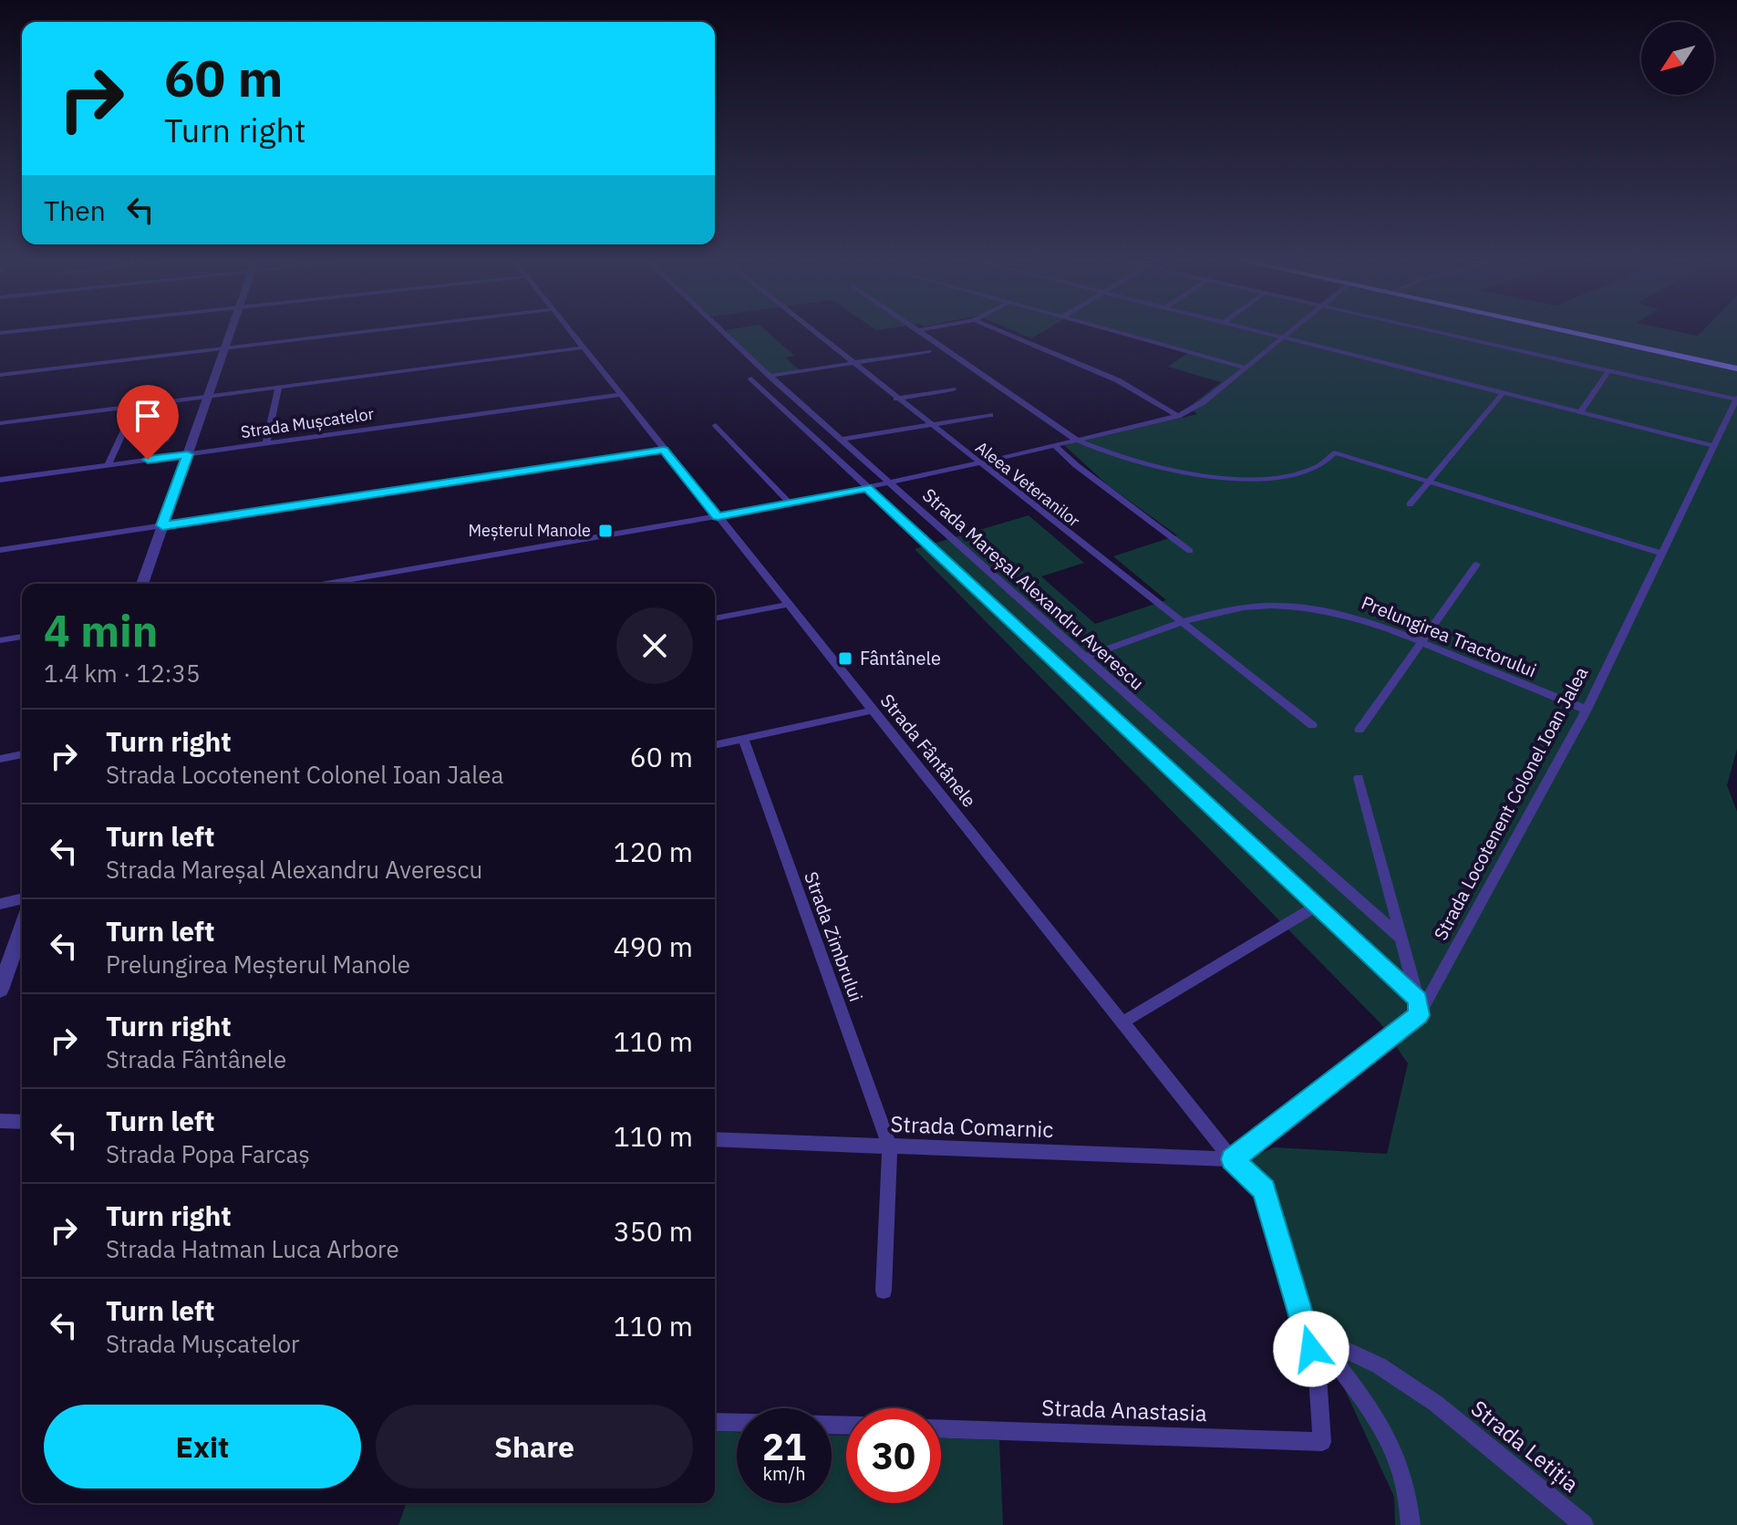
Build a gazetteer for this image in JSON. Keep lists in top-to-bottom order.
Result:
{
  "streets": {
    "street": [
      "Strada Mușcatelor",
      "Aleea Veteranilor",
      "Strada Mareșal Alexandru Averescu",
      "Prelungirea Tractorului",
      "Strada Fântânele",
      "Strada Locotenent Colonel Ioan Jalea",
      "Strada Zimbrului",
      "Strada Comarnic",
      "Strada Anastasia",
      "Strada Letiția"
    ]
  },
  "crossings": [
    ["Strada Mușcatelor", "Strada Fântânele"],
    ["Aleea Veteranilor", "Prelungirea Tractorului"],
    ["Strada Mareșal Alexandru Averescu", "Prelungirea Tractorului"],
    ["Strada Mareșal Alexandru Averescu", "Strada Locotenent Colonel Ioan Jalea"],
    ["Prelungirea Tractorului", "Strada Locotenent Colonel Ioan Jalea"],
    ["Strada Fântânele", "Strada Locotenent Colonel Ioan Jalea"],
    ["Strada Fântânele", "Strada Comarnic"],
    ["Strada Fântânele", "Strada Anastasia"],
    ["Strada Fântânele", "Strada Letiția"],
    ["Strada Locotenent Colonel Ioan Jalea", "Strada Comarnic"],
    ["Strada Zimbrului", "Strada Comarnic"]
  ],
  "places": {
    "transit": ["Meșterul Manole", "Fântânele"]
  },
  "north": "bottom left",
  "page": {
    "turn": ["60 m", "Turn right"],
    "then": "Then",
    "heading": ["4 min", "1.4 km · 12:35"],
    "list": [
      {
        "name": "Turn right",
        "note": "Strada Locotenent Colonel Ioan Jalea",
        "value": "60 m"
      },
      {
        "name": "Turn left",
        "note": "Strada Mareșal Alexandru Averescu",
        "value": "120 m"
      },
      {
        "name": "Turn left",
        "note": "Prelungirea Meșterul Manole",
        "value": "490 m"
      },
      {
        "name": "Turn right",
        "note": "Strada Fântânele",
        "value": "110 m"
      },
      {
        "name": "Turn left",
        "note": "Strada Popa Farcaș",
        "value": "110 m"
      },
      {
        "name": "Turn right",
        "note": "Strada Hatman Luca Arbore",
        "value": "350 m"
      },
      {
        "name": "Turn left",
        "note": "Strada Mușcatelor",
        "value": "110 m"
      }
    ],
    "buttons": ["Exit", "Share"],
    "speed": "21 km/h",
    "limit": "30"
  }
}
